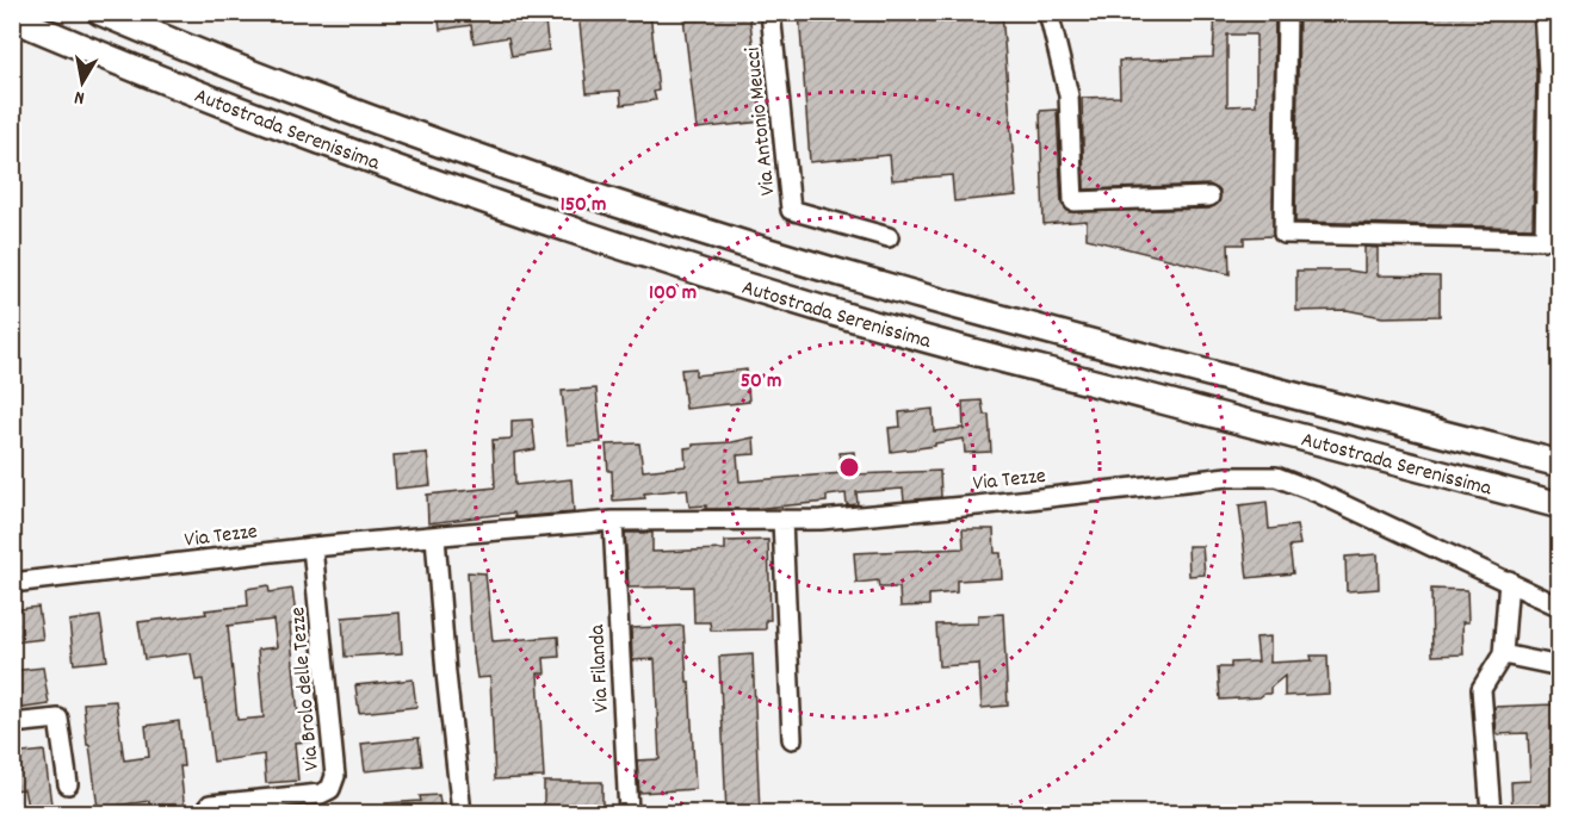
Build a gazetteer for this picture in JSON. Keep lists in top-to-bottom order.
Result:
{
  "streets": {
    "highway": ["Autostrada Serenissima"],
    "street": [
      "Via Antonio Meucci",
      "Via Tezze",
      "Via Filanda",
      "Via Brolo delle Tezze"
    ]
  },
  "crossings": [
    ["Via Tezze", "Via Filanda"],
    ["Via Tezze", "Via Brolo delle Tezze"]
  ],
  "north": "bottom",
  "rings": ["150 m", "100 m", "50 m"]
}
